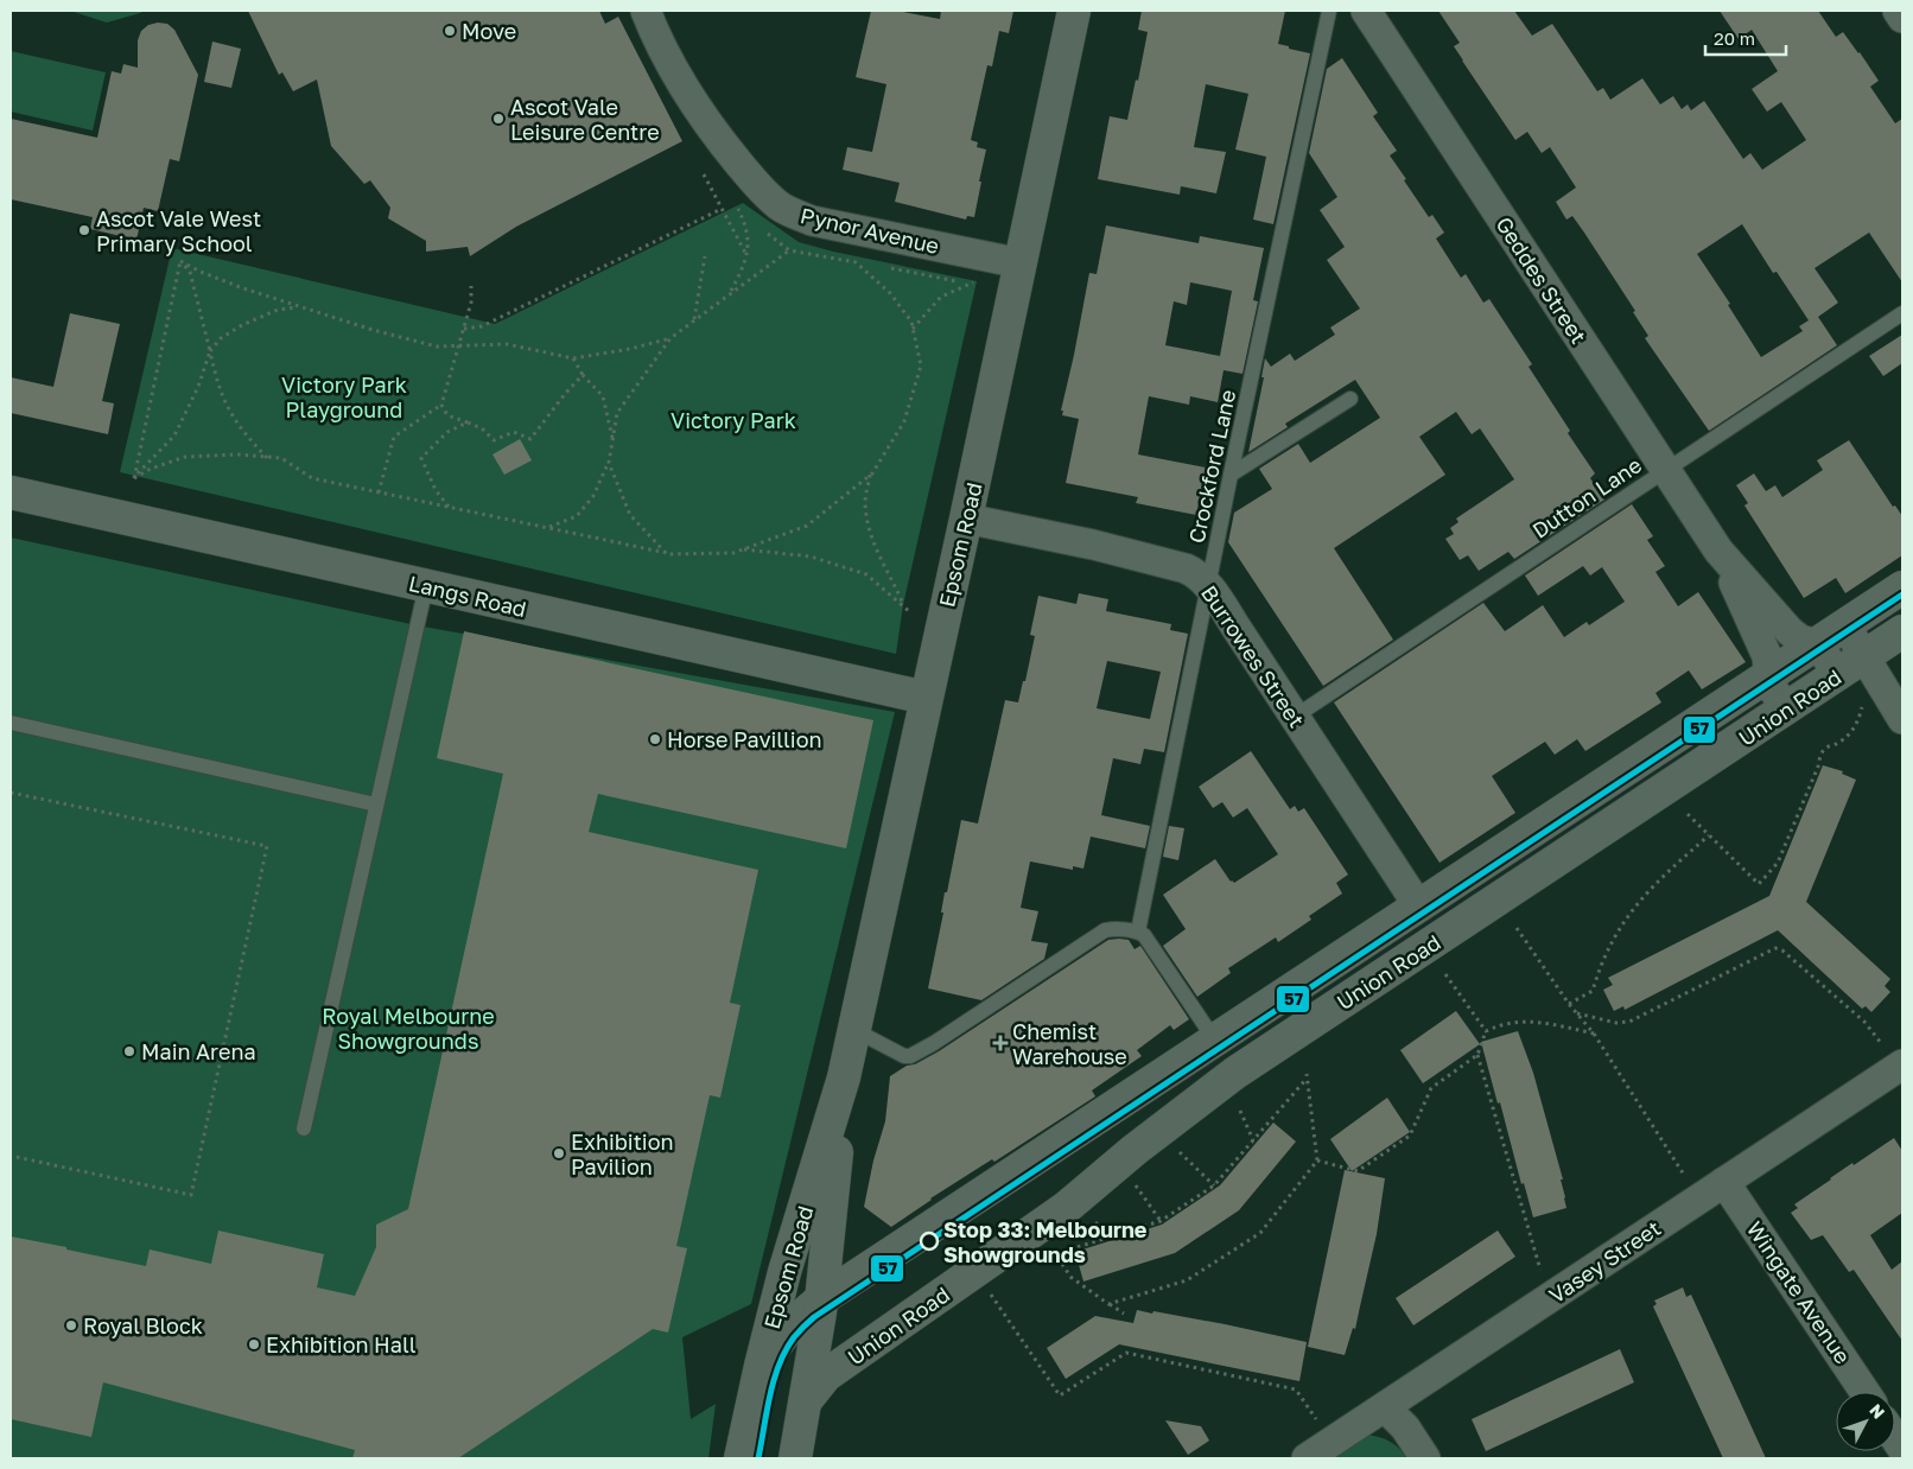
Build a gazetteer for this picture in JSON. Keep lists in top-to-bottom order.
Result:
{
  "streets": {
    "main road": [
      "Epsom Road",
      "Langs Road",
      "Burrowes Street",
      "Union Road"
    ],
    "street": [
      "Pynor Avenue",
      "Geddes Street",
      "Vasey Street",
      "Wingate Avenue"
    ],
    "lane": ["Crockford Lane", "Dutton Lane"]
  },
  "crossings": [
    ["Pynor Avenue", "Epsom Road"],
    ["Geddes Street", "Dutton Lane"],
    ["Geddes Street", "Union Road"],
    ["Crockford Lane", "Burrowes Street"],
    ["Dutton Lane", "Burrowes Street"],
    ["Epsom Road", "Langs Road"],
    ["Epsom Road", "Burrowes Street"],
    ["Epsom Road", "Union Road"],
    ["Burrowes Street", "Union Road"],
    ["Vasey Street", "Wingate Avenue"]
  ],
  "parks": ["Victory Park Playground", "Victory Park", "Royal Melbourne Showgrounds"],
  "places": {
    "other": [
      "Move",
      "Ascot Vale Leisure Centre",
      "Ascot Vale West Primary School",
      "Horse Pavillion",
      "Main Arena",
      "Exhibition Pavilion",
      "Stop 33: Melbourne Showgrounds",
      "Royal Block",
      "Exhibition Hall"
    ],
    "health": ["Chemist Warehouse"]
  },
  "lines": ["transit line 57"],
  "scale_bar": "20 m",
  "north": "top right"
}
